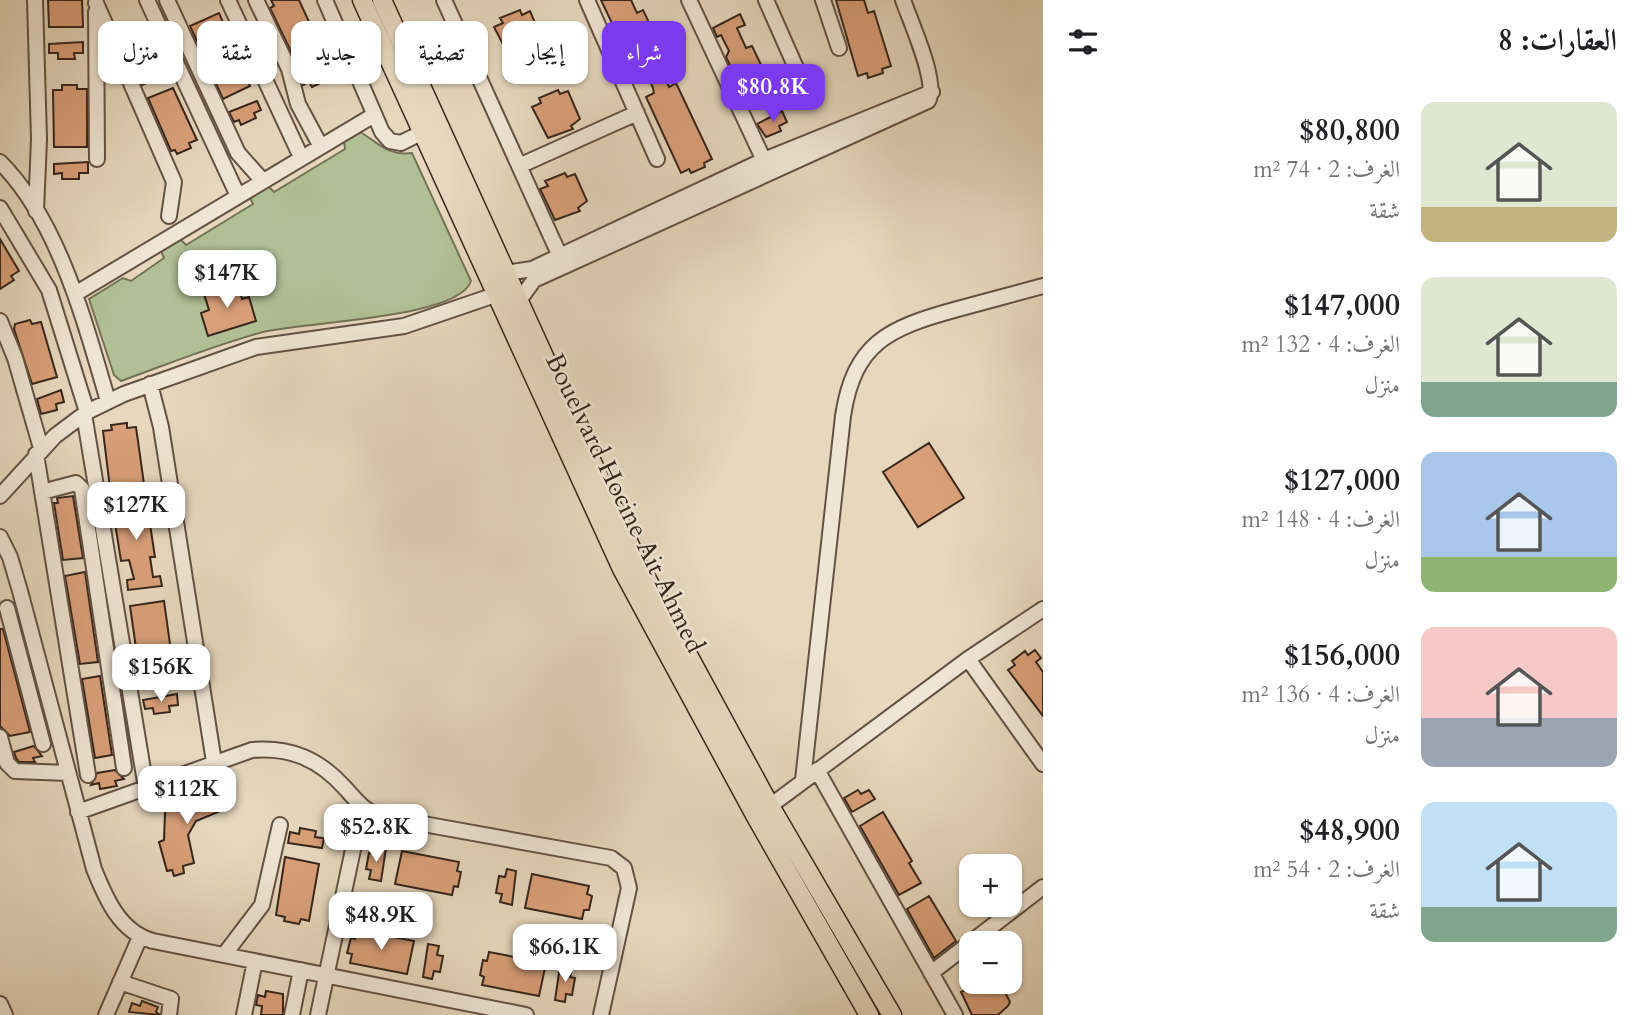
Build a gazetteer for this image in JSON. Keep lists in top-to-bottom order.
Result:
{
  "streets": {
    "main road": ["Bouelvard Hocine Ait Ahmed"]
  },
  "page": {
    "heading": "العقارات: 8",
    "chip": [
      "شراء",
      "إيجار",
      "تصفية",
      "جديد",
      "شقة",
      "منزل"
    ],
    "price": [
      "$80.8K",
      "$147K",
      "$127K",
      "$156K",
      "$112K",
      "$52.8K",
      "$48.9K",
      "$66.1K"
    ],
    "list": [
      {
        "name": "$80,800",
        "note": "الغرف: 2 · 74 m² · شقة"
      },
      {
        "name": "$147,000",
        "note": "الغرف: 4 · 132 m² · منزل"
      },
      {
        "name": "$127,000",
        "note": "الغرف: 4 · 148 m² · منزل"
      },
      {
        "name": "$156,000",
        "note": "الغرف: 4 · 136 m² · منزل"
      },
      {
        "name": "$48,900",
        "note": "الغرف: 2 · 54 m² · شقة"
      }
    ],
    "map_buttons": ["+", "−"]
  }
}
